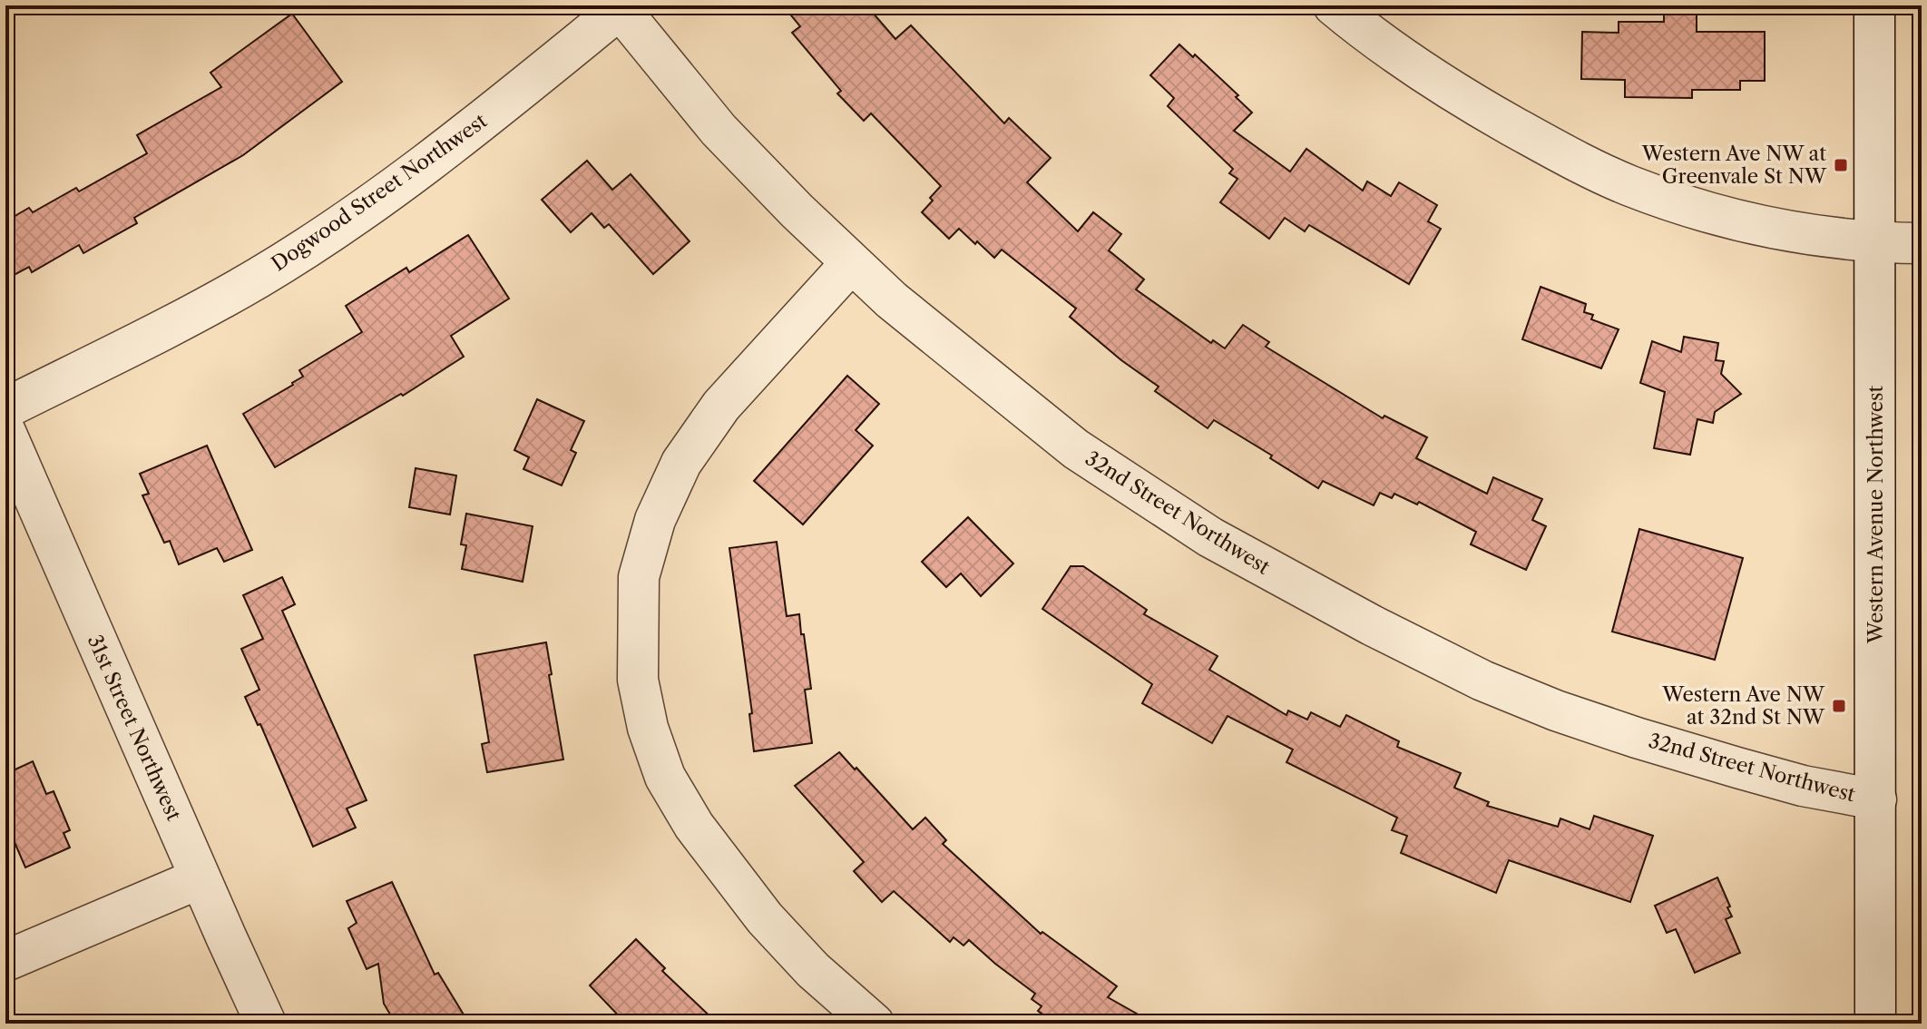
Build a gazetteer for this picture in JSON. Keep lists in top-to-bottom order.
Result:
{
  "streets": {
    "street": [
      "Dogwood Street Northwest",
      "32nd Street Northwest",
      "Western Avenue Northwest",
      "31st Street Northwest"
    ]
  },
  "crossings": [
    ["Dogwood Street Northwest", "32nd Street Northwest"],
    ["32nd Street Northwest", "Western Avenue Northwest"]
  ],
  "places": {
    "transit": ["Western Ave NW at Greenvale St NW", "Western Ave NW at 32nd St NW"]
  }
}
